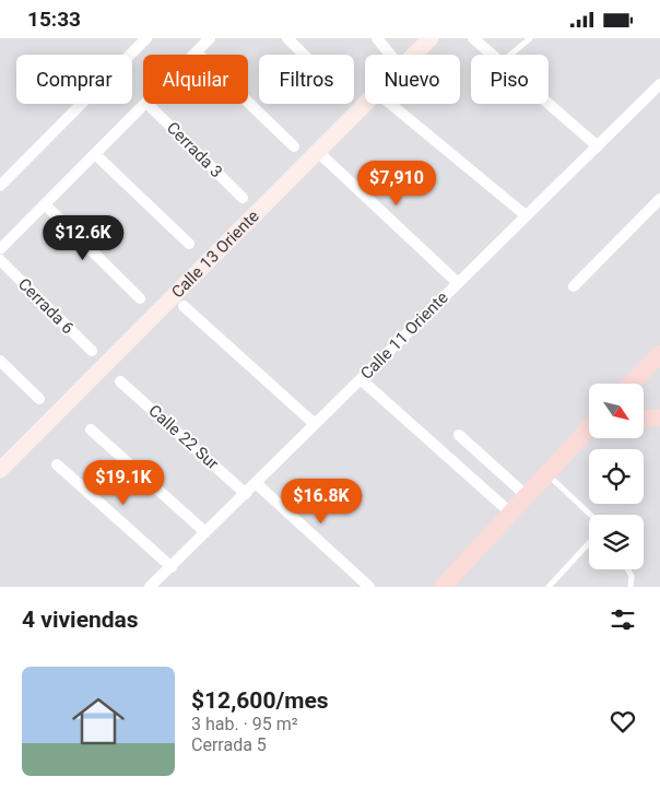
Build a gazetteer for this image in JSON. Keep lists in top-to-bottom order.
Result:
{
  "streets": {
    "street": [
      "Cerrada 3",
      "Calle 13 Oriente",
      "Cerrada 6",
      "Calle 11 Oriente",
      "Calle 22 Sur"
    ]
  },
  "crossings": [
    ["Calle 11 Oriente", "Calle 22 Sur"]
  ],
  "north": "bottom right",
  "page": {
    "status": "15:33",
    "chip": [
      "Comprar",
      "Alquilar",
      "Filtros",
      "Nuevo",
      "Piso"
    ],
    "price": [
      "$7,910",
      "$12.6K",
      "$19.1K",
      "$16.8K"
    ],
    "heading": "4 viviendas",
    "list": [
      {
        "name": "$12,600/mes",
        "note": "3 hab. · 95 m² · Cerrada 5"
      }
    ]
  }
}
